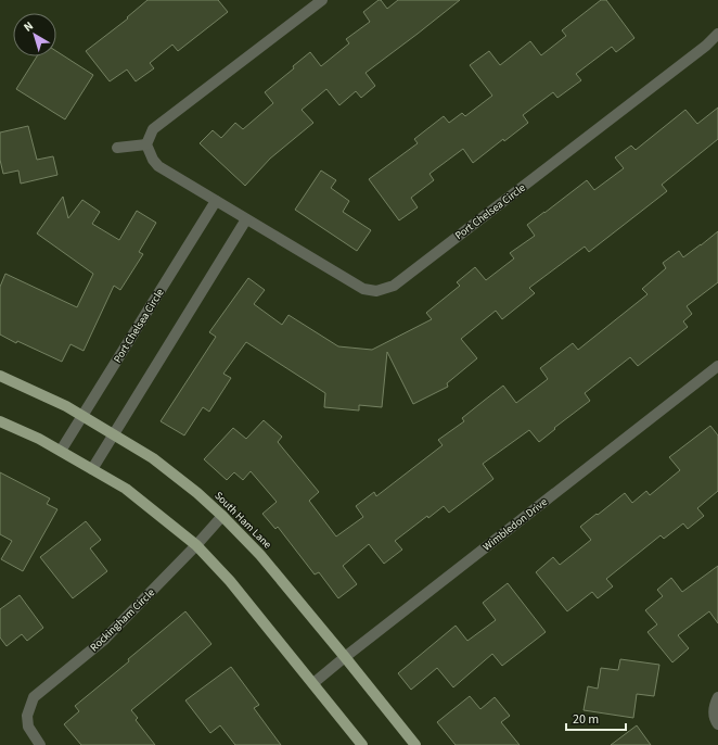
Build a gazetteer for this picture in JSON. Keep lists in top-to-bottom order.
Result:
{
  "streets": {
    "main road": ["South Ham Lane"],
    "street": ["Port Chelsea Circle", "Wimbledon Drive", "Rockingham Circle"]
  },
  "crossings": [
    ["Port Chelsea Circle", "South Ham Lane"],
    ["South Ham Lane", "Wimbledon Drive"],
    ["South Ham Lane", "Rockingham Circle"]
  ],
  "scale_bar": "20 m",
  "north": "top left"
}
